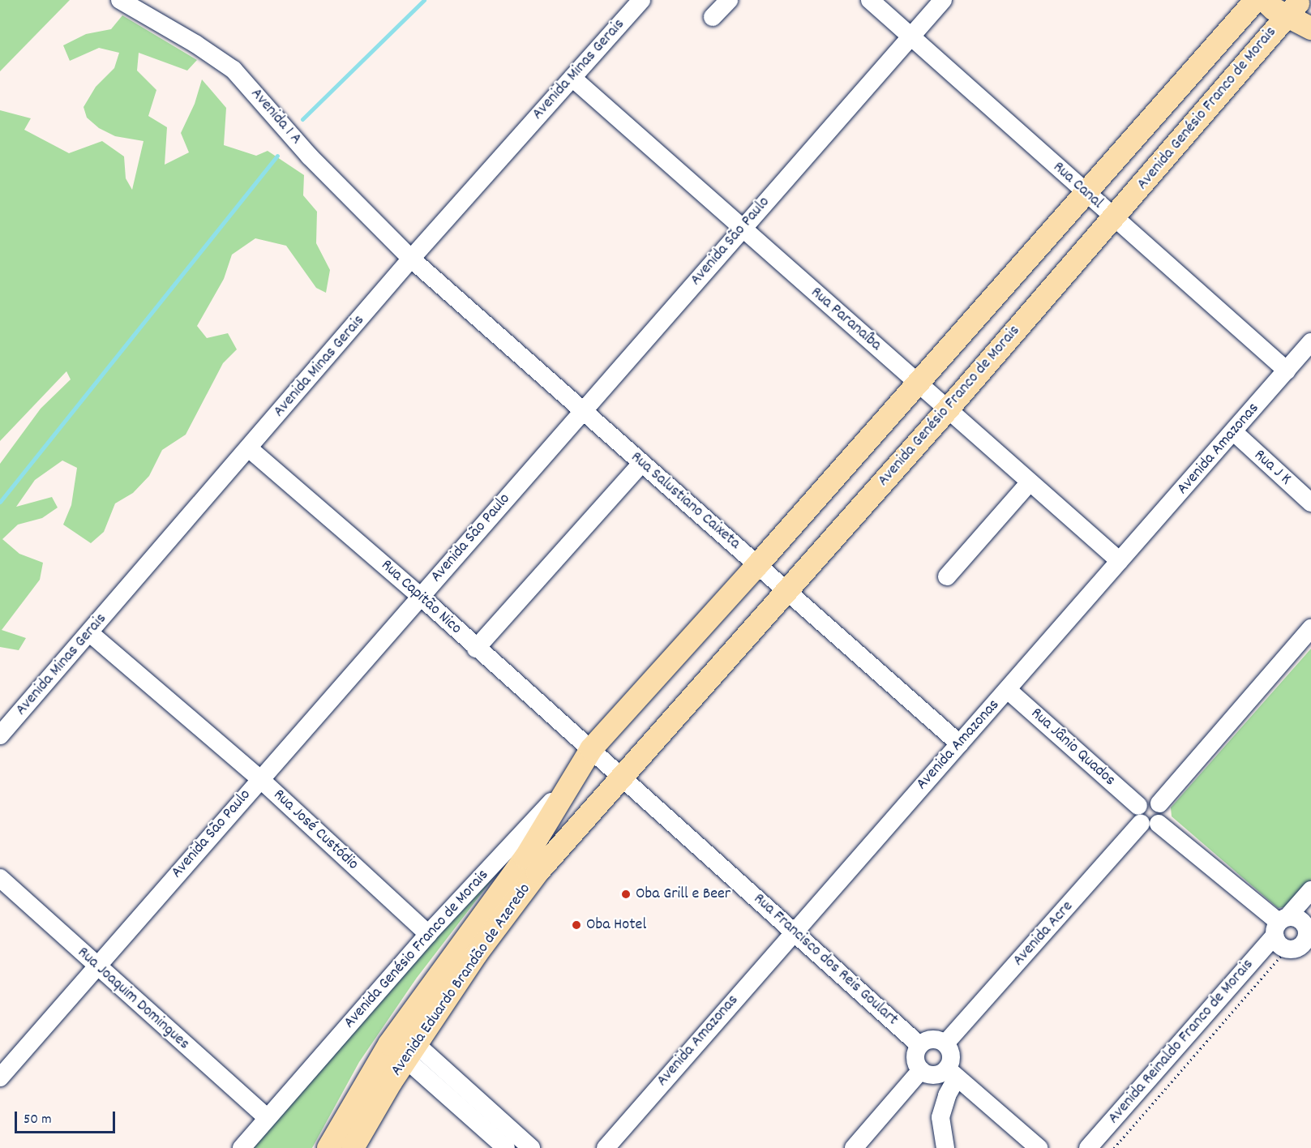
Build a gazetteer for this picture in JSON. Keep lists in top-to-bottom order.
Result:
{
  "streets": {
    "main road": ["Avenida Genésio Franco de Morais", "Avenida Eduardo Brandão de Azeredo"],
    "street": [
      "Avenida Minas Gerais",
      "Avenida 1 A",
      "Rua Canal",
      "Avenida São Paulo",
      "Rua Paranaíba",
      "Avenida Amazonas",
      "Rua J K",
      "Rua Salustiano Caixeta",
      "Rua Capitão Nico",
      "Rua Jânio Quados",
      "Rua José Custódio",
      "Avenida Acre",
      "Rua Francisco dos Reis Goulart",
      "Rua Joaquim Domingues",
      "Avenida Reinaldo Franco de Morais"
    ]
  },
  "crossings": [
    ["Avenida Minas Gerais", "Avenida 1 A"],
    ["Avenida Minas Gerais", "Rua Paranaíba"],
    ["Avenida Minas Gerais", "Rua Salustiano Caixeta"],
    ["Avenida Minas Gerais", "Rua Capitão Nico"],
    ["Avenida Minas Gerais", "Rua José Custódio"],
    ["Avenida Genésio Franco de Morais", "Rua Canal"],
    ["Avenida Genésio Franco de Morais", "Rua Paranaíba"],
    ["Avenida Genésio Franco de Morais", "Rua Salustiano Caixeta"],
    ["Avenida Genésio Franco de Morais", "Rua Capitão Nico"],
    ["Avenida Genésio Franco de Morais", "Rua José Custódio"],
    ["Avenida Genésio Franco de Morais", "Rua Francisco dos Reis Goulart"],
    ["Avenida Genésio Franco de Morais", "Avenida Eduardo Brandão de Azeredo"],
    ["Avenida Genésio Franco de Morais", "Rua Joaquim Domingues"],
    ["Avenida 1 A", "Rua Salustiano Caixeta"],
    ["Rua Canal", "Avenida São Paulo"],
    ["Rua Canal", "Avenida Amazonas"],
    ["Avenida São Paulo", "Rua Paranaíba"],
    ["Avenida São Paulo", "Rua Salustiano Caixeta"],
    ["Avenida São Paulo", "Rua Capitão Nico"],
    ["Avenida São Paulo", "Rua José Custódio"],
    ["Avenida São Paulo", "Rua Joaquim Domingues"],
    ["Rua Paranaíba", "Avenida Amazonas"],
    ["Avenida Amazonas", "Rua J K"],
    ["Avenida Amazonas", "Rua Salustiano Caixeta"],
    ["Avenida Amazonas", "Rua Jânio Quados"],
    ["Avenida Amazonas", "Rua Francisco dos Reis Goulart"],
    ["Rua Jânio Quados", "Avenida Acre"],
    ["Rua Jânio Quados", "Avenida Reinaldo Franco de Morais"],
    ["Avenida Acre", "Rua Francisco dos Reis Goulart"],
    ["Rua Francisco dos Reis Goulart", "Avenida Eduardo Brandão de Azeredo"]
  ],
  "places": ["Oba Grill e Beer", "Oba Hotel"],
  "scale_bar": "50 m"
}
